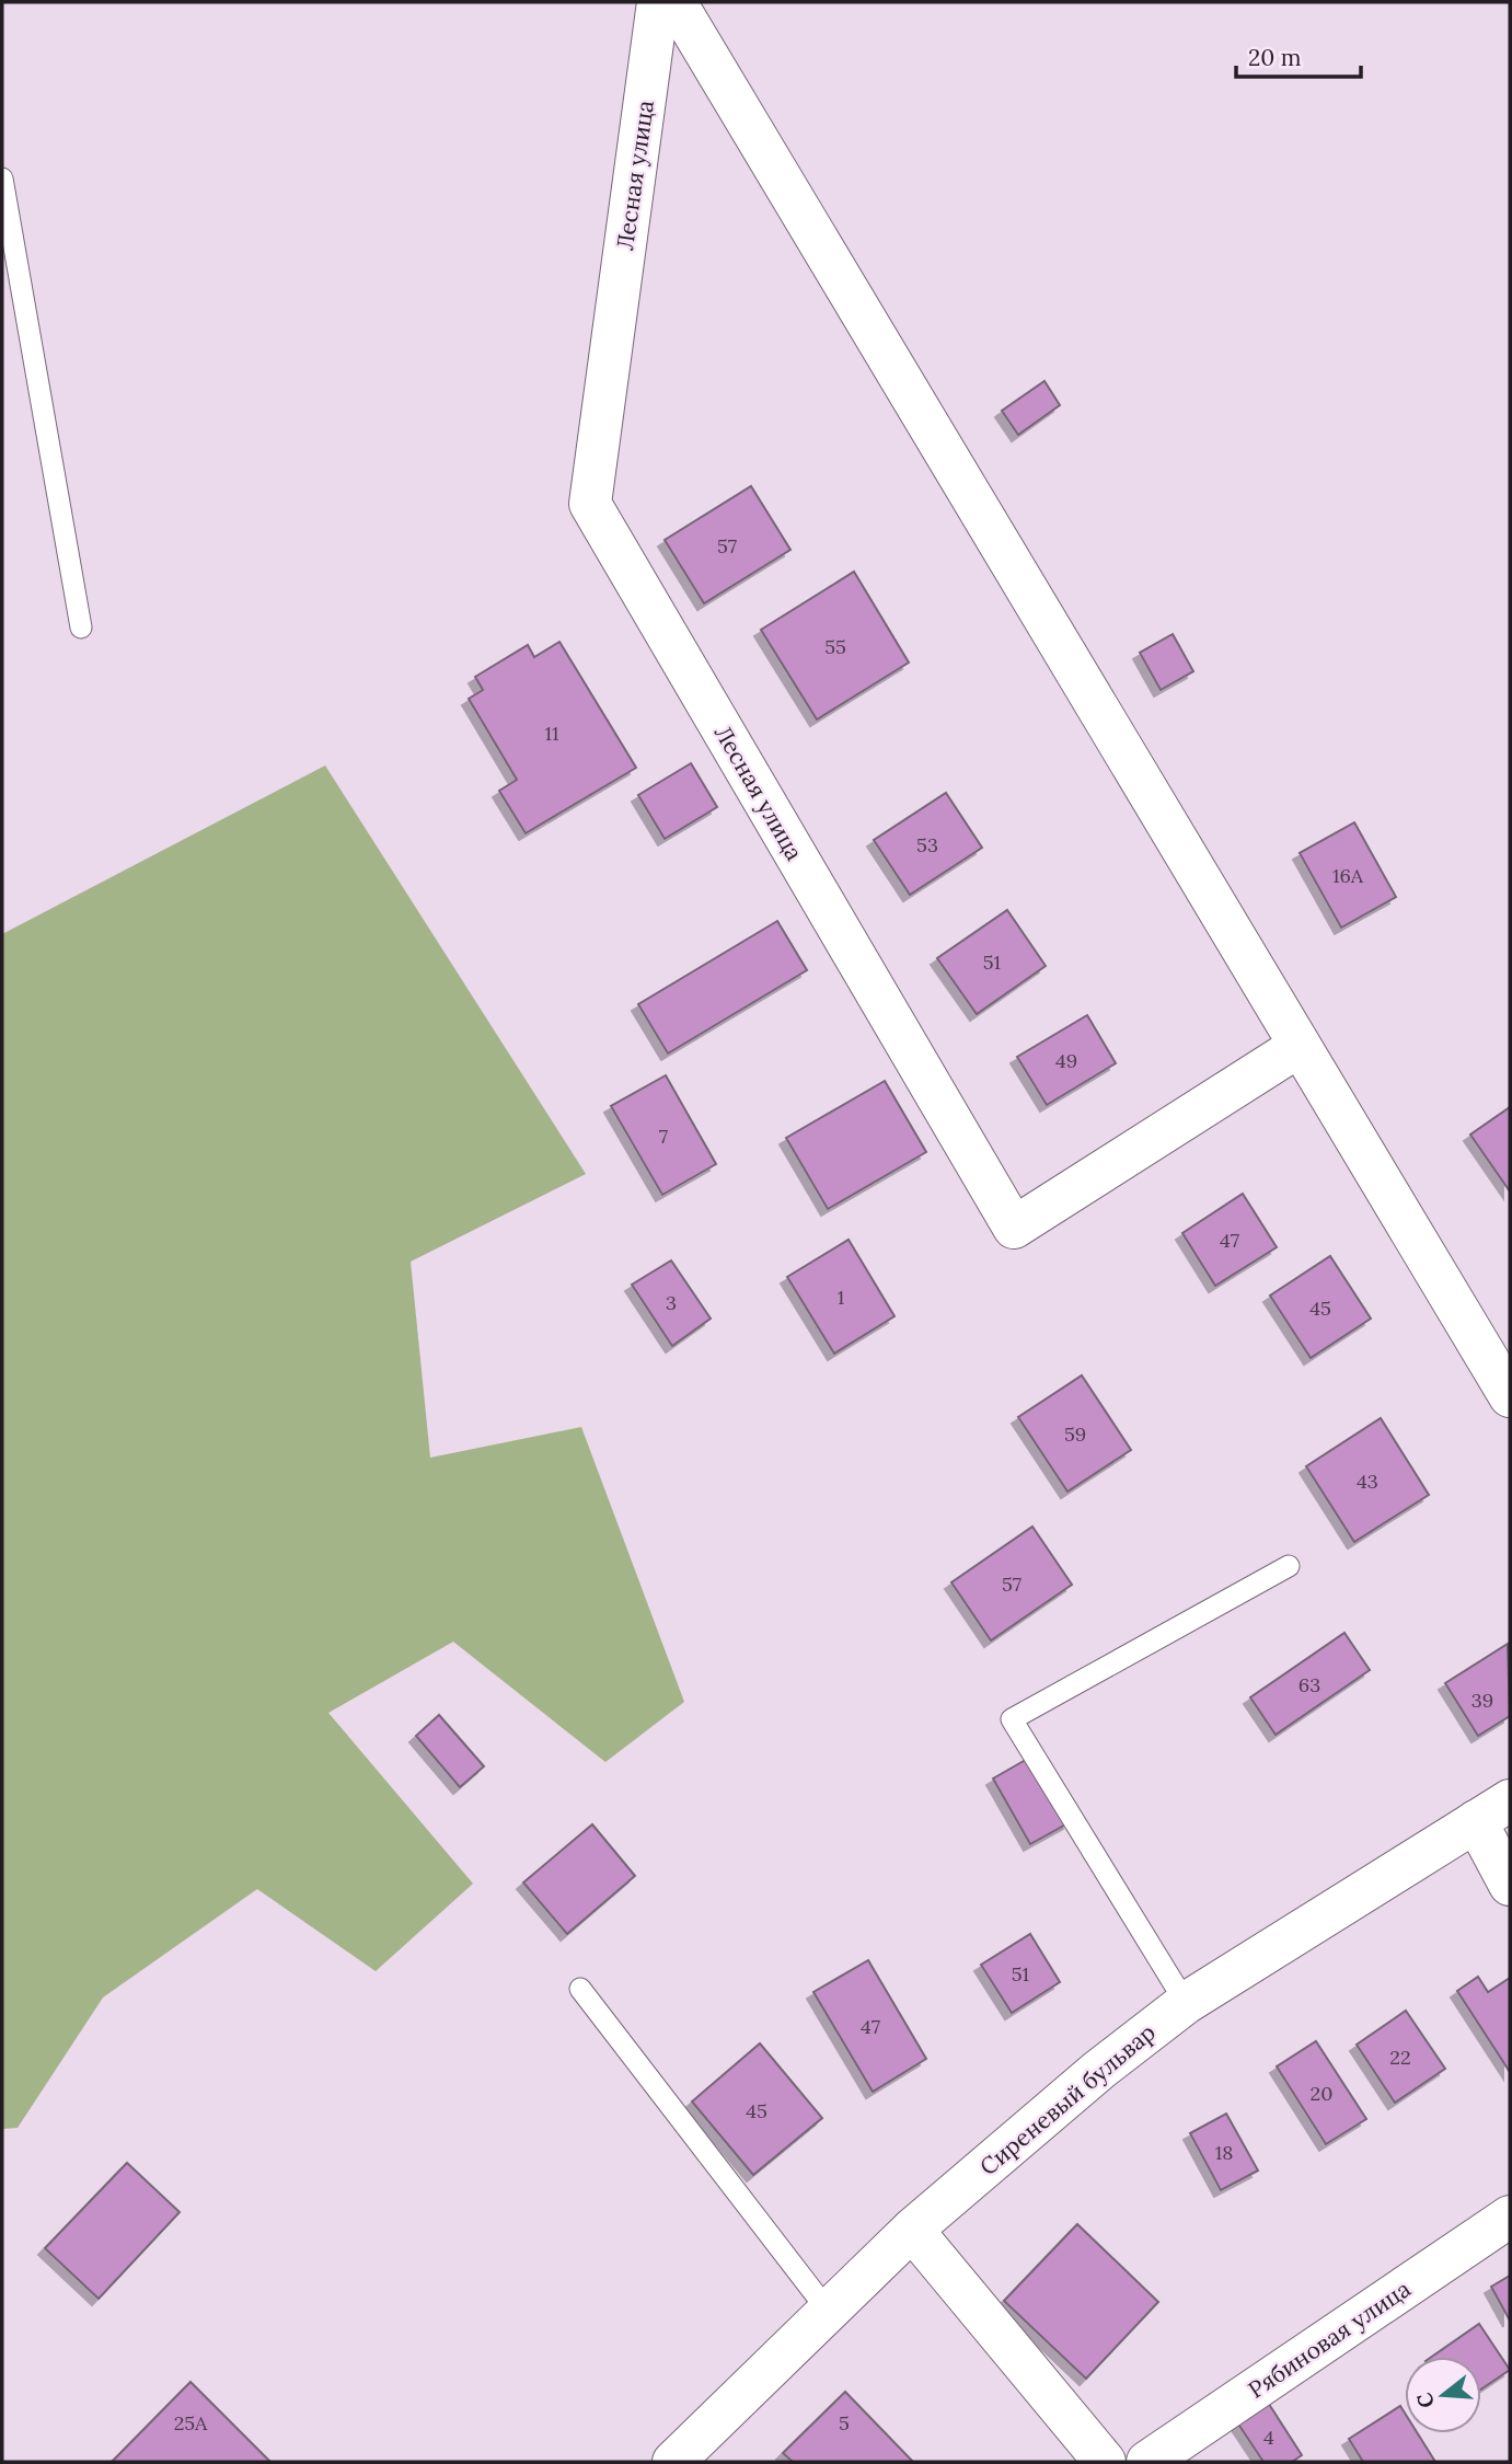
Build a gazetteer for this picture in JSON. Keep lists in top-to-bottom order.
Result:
{
  "streets": {
    "street": ["Лесная улица", "Сиреневый бульвар", "Рябиновая улица"]
  },
  "house_numbers": [
    "57",
    "55",
    "11",
    "53",
    "16А",
    "51",
    "49",
    "7",
    "47",
    "1",
    "3",
    "45",
    "59",
    "43",
    "57",
    "63",
    "39",
    "51",
    "47",
    "22",
    "20",
    "45",
    "18",
    "25А",
    "5",
    "4"
  ],
  "scale_bar": "20 m",
  "north": "left"
}
